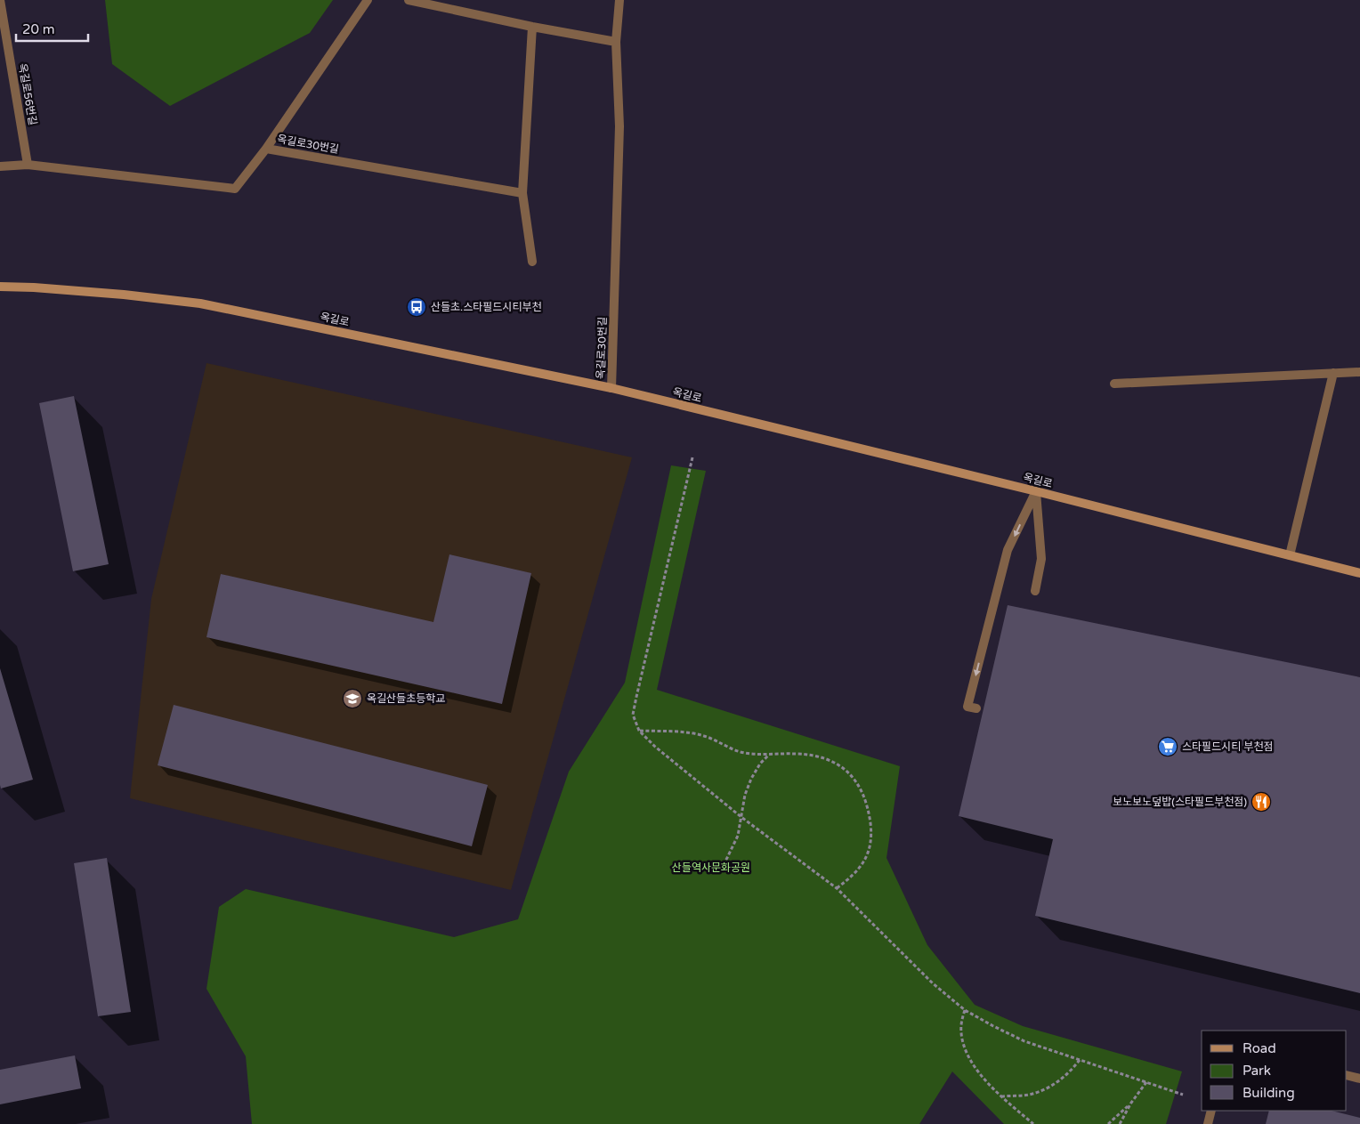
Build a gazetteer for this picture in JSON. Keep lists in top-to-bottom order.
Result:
{
  "streets": {
    "street": ["옥길로56번길", "옥길로30번길", "옥길로"]
  },
  "crossings": [
    ["옥길로30번길", "옥길로"]
  ],
  "parks": ["산들역사문화공원"],
  "places": {
    "bus stop": ["산들초.스타필드시티부천"],
    "school or university": ["옥길산들초등학교"],
    "supermarket": ["스타필드시티 부천점"],
    "restaurant": ["보노보노덮밥(스타필드부천점)"]
  },
  "legend": ["Road", "Park", "Building"],
  "scale_bar": "20 m"
}
